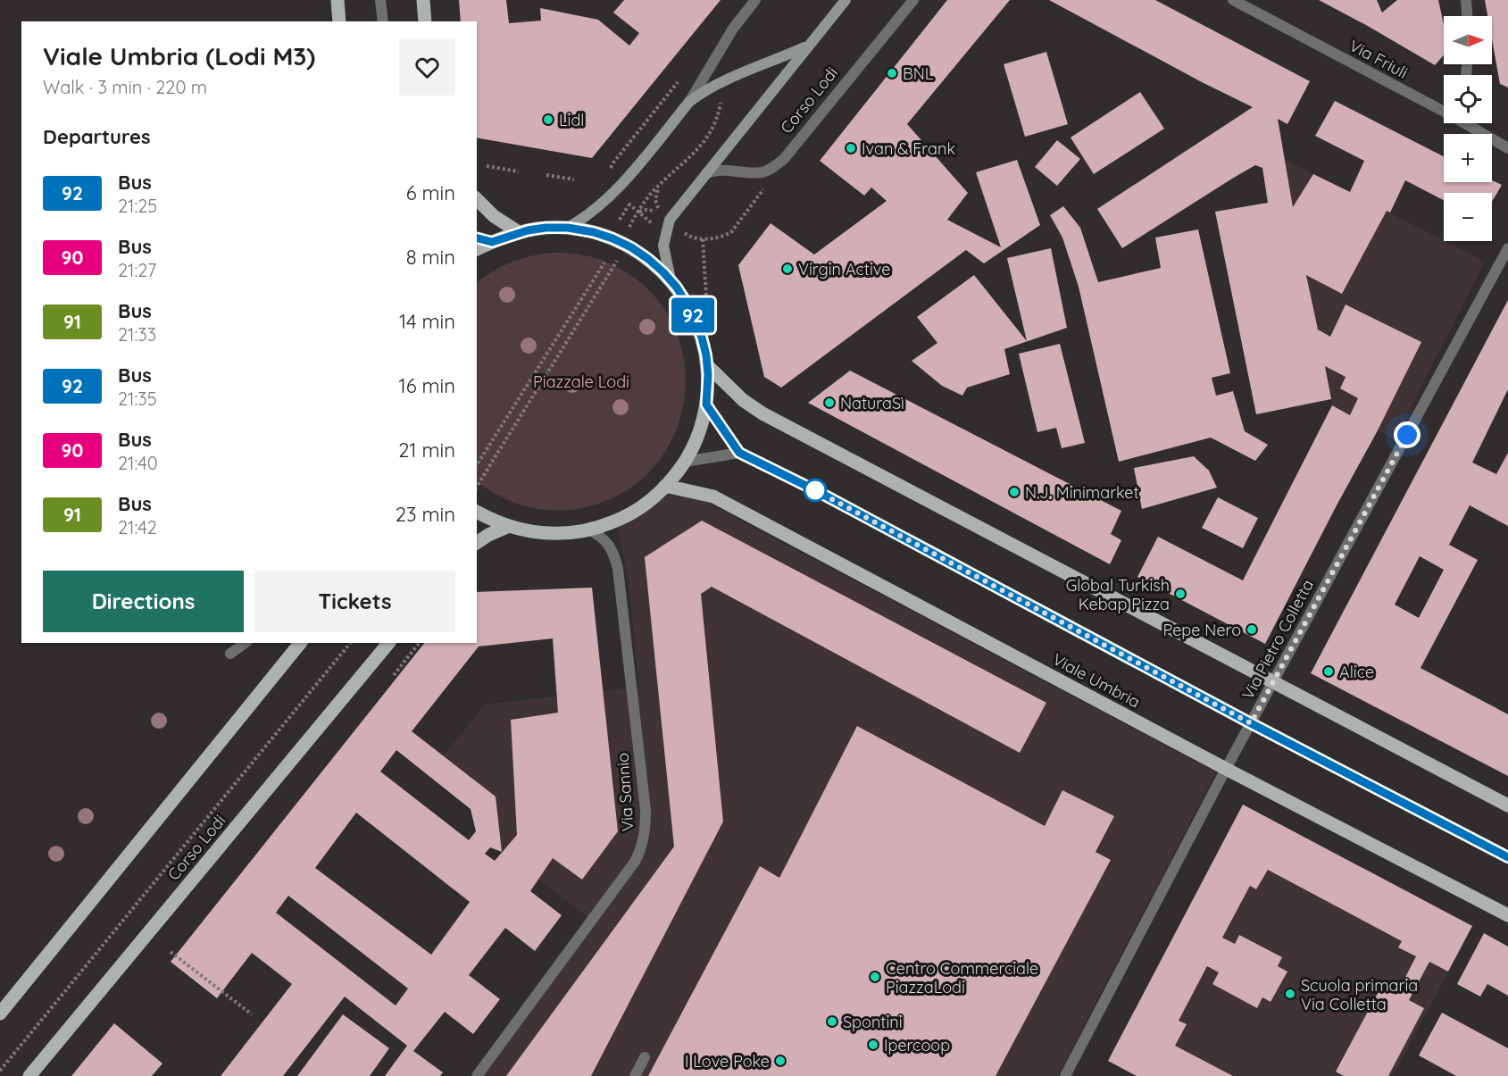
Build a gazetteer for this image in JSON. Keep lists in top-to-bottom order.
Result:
{
  "streets": {
    "main road": ["Corso Lodi", "Viale Umbria"],
    "street": ["Via Friuli", "Via Pietro Colletta", "Via Sannio"]
  },
  "crossings": [
    ["Via Pietro Colletta", "Viale Umbria"]
  ],
  "parks": ["Piazzale Lodi"],
  "places": [
    "BNL",
    "Lidl",
    "Ivan & Frank",
    "Virgin Active",
    "NaturaSì",
    "N.J. Minimarket",
    "Global Turkish Kebap Pizza",
    "Pepe Nero",
    "Alice",
    "Centro Commerciale PiazzaLodi",
    "Scuola primaria Via Colletta",
    "Spontini",
    "Ipercoop",
    "I Love Poke"
  ],
  "lines": ["bus line 92"],
  "north": "right",
  "page": {
    "on_map": "92",
    "map_buttons": ["+", "−"],
    "heading": [
      ["Viale Umbria (Lodi M3)", "Walk · 3 min · 220 m"],
      "Departures"
    ],
    "list": [
      {
        "mark": "92",
        "name": "Bus",
        "note": "21:25",
        "value": "6 min"
      },
      {
        "mark": "90",
        "name": "Bus",
        "note": "21:27",
        "value": "8 min"
      },
      {
        "mark": "91",
        "name": "Bus",
        "note": "21:33",
        "value": "14 min"
      },
      {
        "mark": "92",
        "name": "Bus",
        "note": "21:35",
        "value": "16 min"
      },
      {
        "mark": "90",
        "name": "Bus",
        "note": "21:40",
        "value": "21 min"
      },
      {
        "mark": "91",
        "name": "Bus",
        "note": "21:42",
        "value": "23 min"
      }
    ],
    "buttons": ["Directions", "Tickets"]
  }
}
